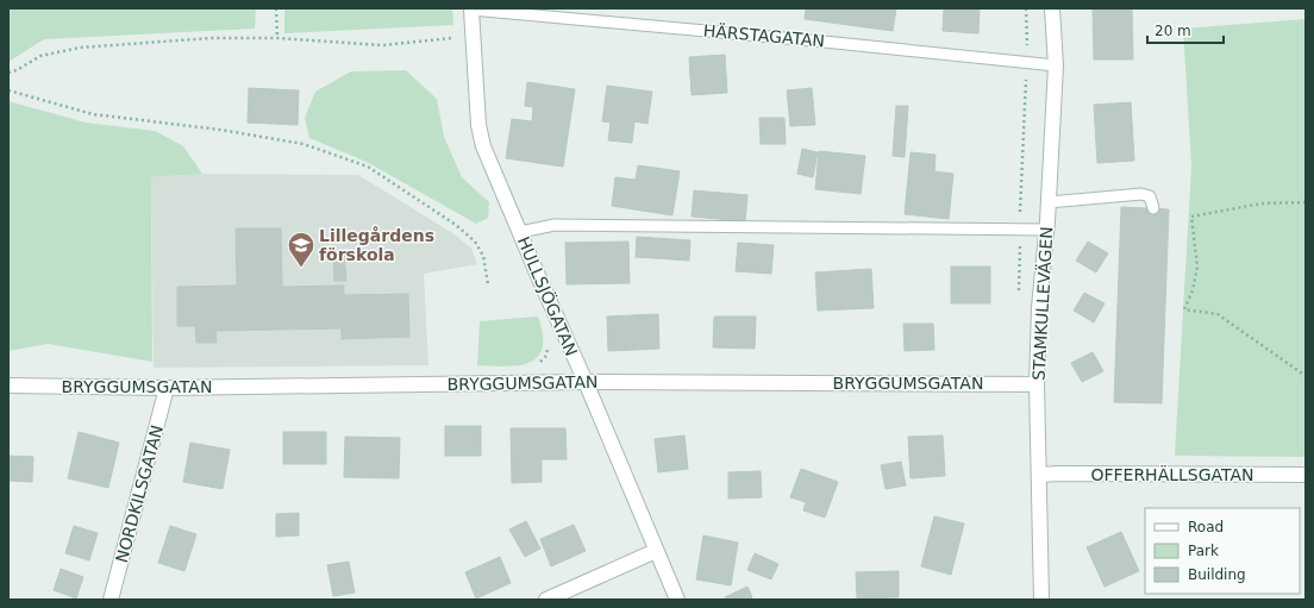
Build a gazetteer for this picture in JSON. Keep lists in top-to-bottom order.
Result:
{
  "streets": {
    "street": [
      "HULLSJÖGATAN",
      "STAMKULLEVÄGEN",
      "BRYGGUMSGATAN",
      "OFFERHÄLLSGATAN",
      "NORDKILSGATAN"
    ],
    "lane": ["HÄRSTAGATAN"]
  },
  "crossings": [
    ["HÄRSTAGATAN", "HULLSJÖGATAN"],
    ["HÄRSTAGATAN", "STAMKULLEVÄGEN"],
    ["HULLSJÖGATAN", "BRYGGUMSGATAN"],
    ["STAMKULLEVÄGEN", "BRYGGUMSGATAN"],
    ["STAMKULLEVÄGEN", "OFFERHÄLLSGATAN"],
    ["BRYGGUMSGATAN", "NORDKILSGATAN"]
  ],
  "places": {
    "school or university": ["Lillegårdens förskola"]
  },
  "legend": ["Road", "Park", "Building"],
  "scale_bar": "20 m"
}
